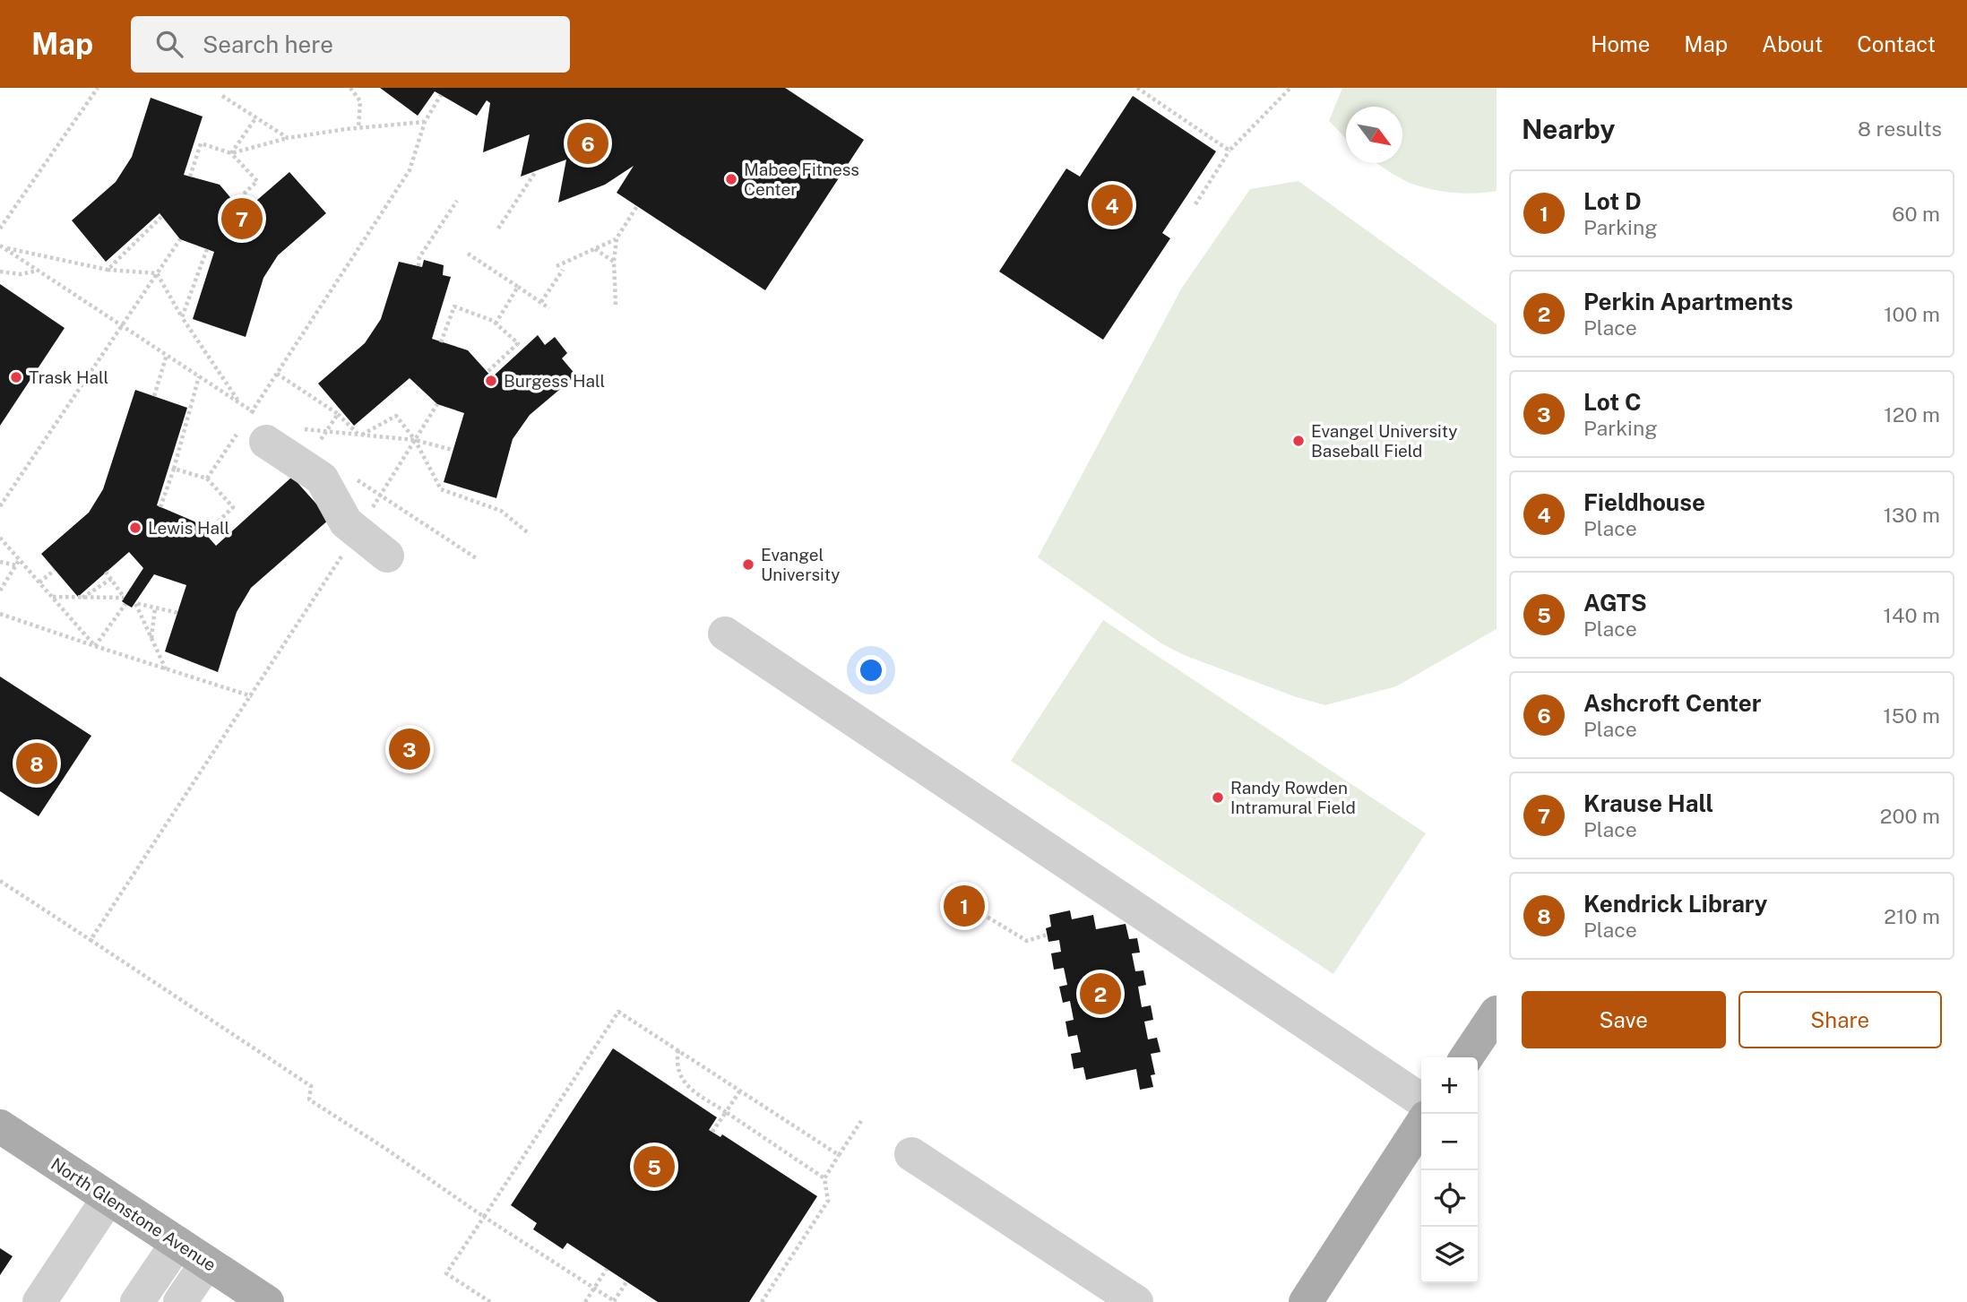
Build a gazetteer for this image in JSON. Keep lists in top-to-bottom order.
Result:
{
  "streets": {
    "main road": ["North Glenstone Avenue"]
  },
  "places": [
    "Mabee Fitness Center",
    "Trask Hall",
    "Burgess Hall",
    "Evangel University Baseball Field",
    "Lewis Hall",
    "Evangel University",
    "Randy Rowden Intramural Field"
  ],
  "north": "bottom right",
  "page": {
    "header": "Map",
    "search": "Search here",
    "nav": [
      "Home",
      "Map",
      "About",
      "Contact"
    ],
    "heading": ["Nearby", "8 results"],
    "pins": [
      "6",
      "4",
      "7",
      "3",
      "8",
      "1",
      "2",
      "5"
    ],
    "list": [
      {
        "mark": "1",
        "name": "Lot D",
        "note": "Parking",
        "value": "60 m"
      },
      {
        "mark": "2",
        "name": "Perkin Apartments",
        "note": "Place",
        "value": "100 m"
      },
      {
        "mark": "3",
        "name": "Lot C",
        "note": "Parking",
        "value": "120 m"
      },
      {
        "mark": "4",
        "name": "Fieldhouse",
        "note": "Place",
        "value": "130 m"
      },
      {
        "mark": "5",
        "name": "AGTS",
        "note": "Place",
        "value": "140 m"
      },
      {
        "mark": "6",
        "name": "Ashcroft Center",
        "note": "Place",
        "value": "150 m"
      },
      {
        "mark": "7",
        "name": "Krause Hall",
        "note": "Place",
        "value": "200 m"
      },
      {
        "mark": "8",
        "name": "Kendrick Library",
        "note": "Place",
        "value": "210 m"
      }
    ],
    "buttons": ["Save", "Share"],
    "map_buttons": ["+", "−"]
  }
}
